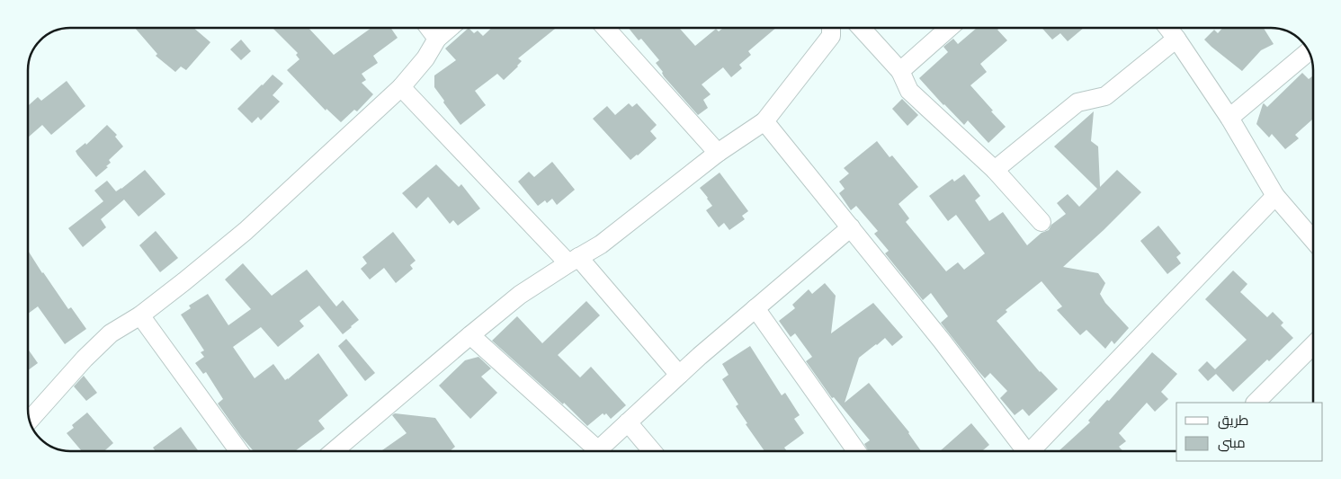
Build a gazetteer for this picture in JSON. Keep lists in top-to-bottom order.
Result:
{
  "legend": ["طريق", "مبنى"]
}
